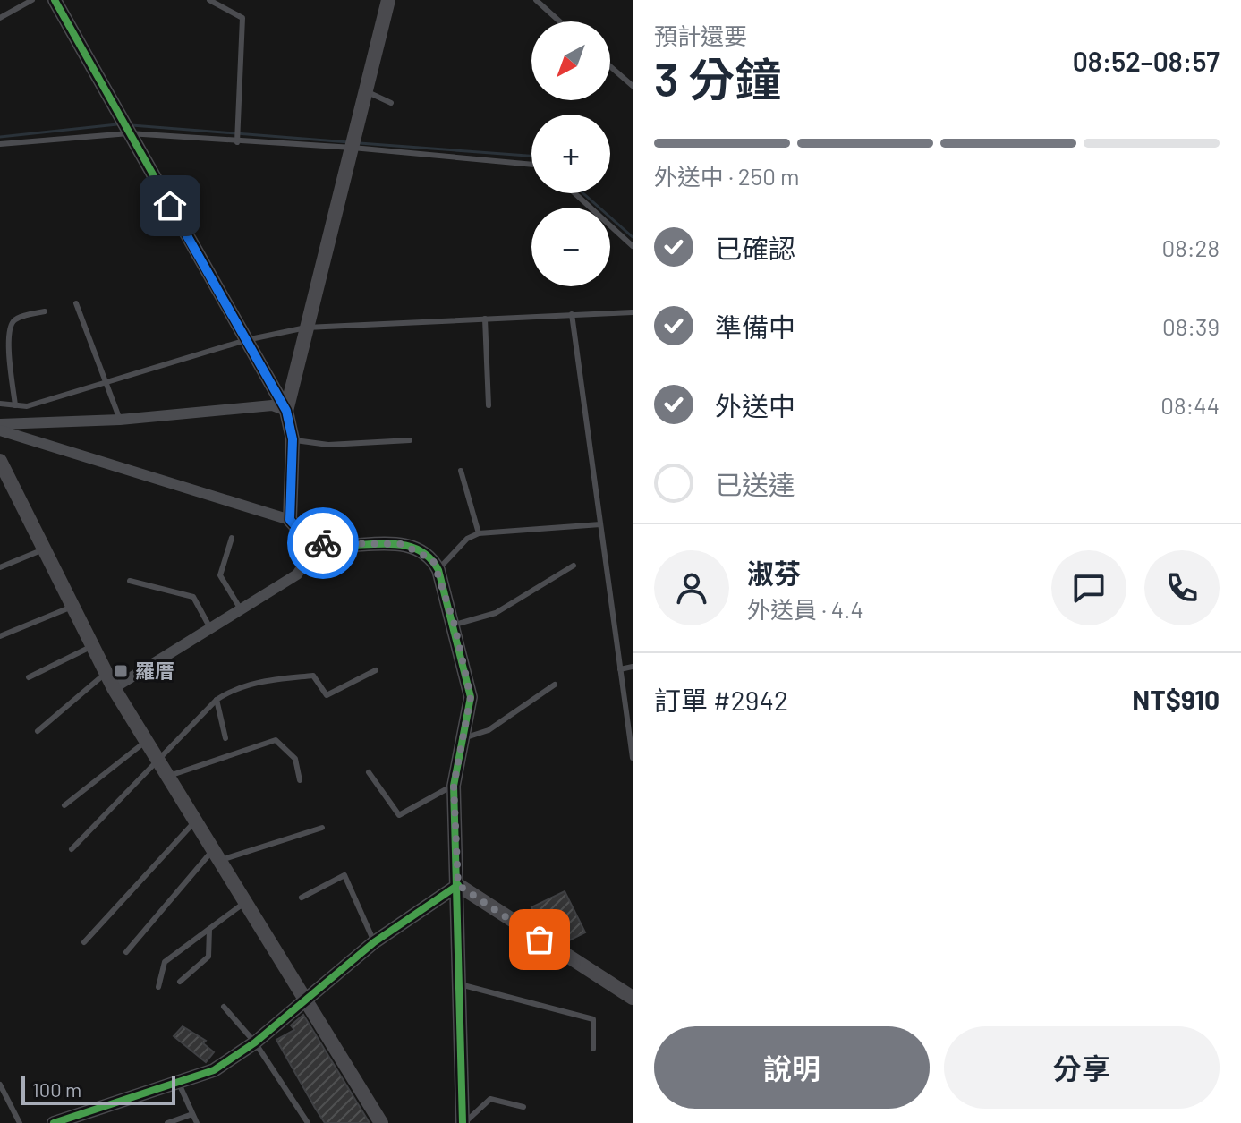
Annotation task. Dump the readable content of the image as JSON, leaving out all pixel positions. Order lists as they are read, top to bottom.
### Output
{
  "places": {
    "transit": ["羅厝"]
  },
  "scale_bar": "100 m",
  "north": "bottom left",
  "page": {
    "heading": ["3 分鐘", "預計還要", "08:52–08:57"],
    "panel": [
      "淑芬",
      "外送員 · 4.4",
      "訂單 #2942",
      "NT$910"
    ],
    "map_buttons": ["+", "−"],
    "bar": "外送中 · 250 m",
    "list": [
      ["已確認", "08:28"],
      ["準備中", "08:39"],
      ["外送中", "08:44"],
      "已送達"
    ],
    "buttons": ["說明", "分享"],
    "scale": "100 m"
  }
}
